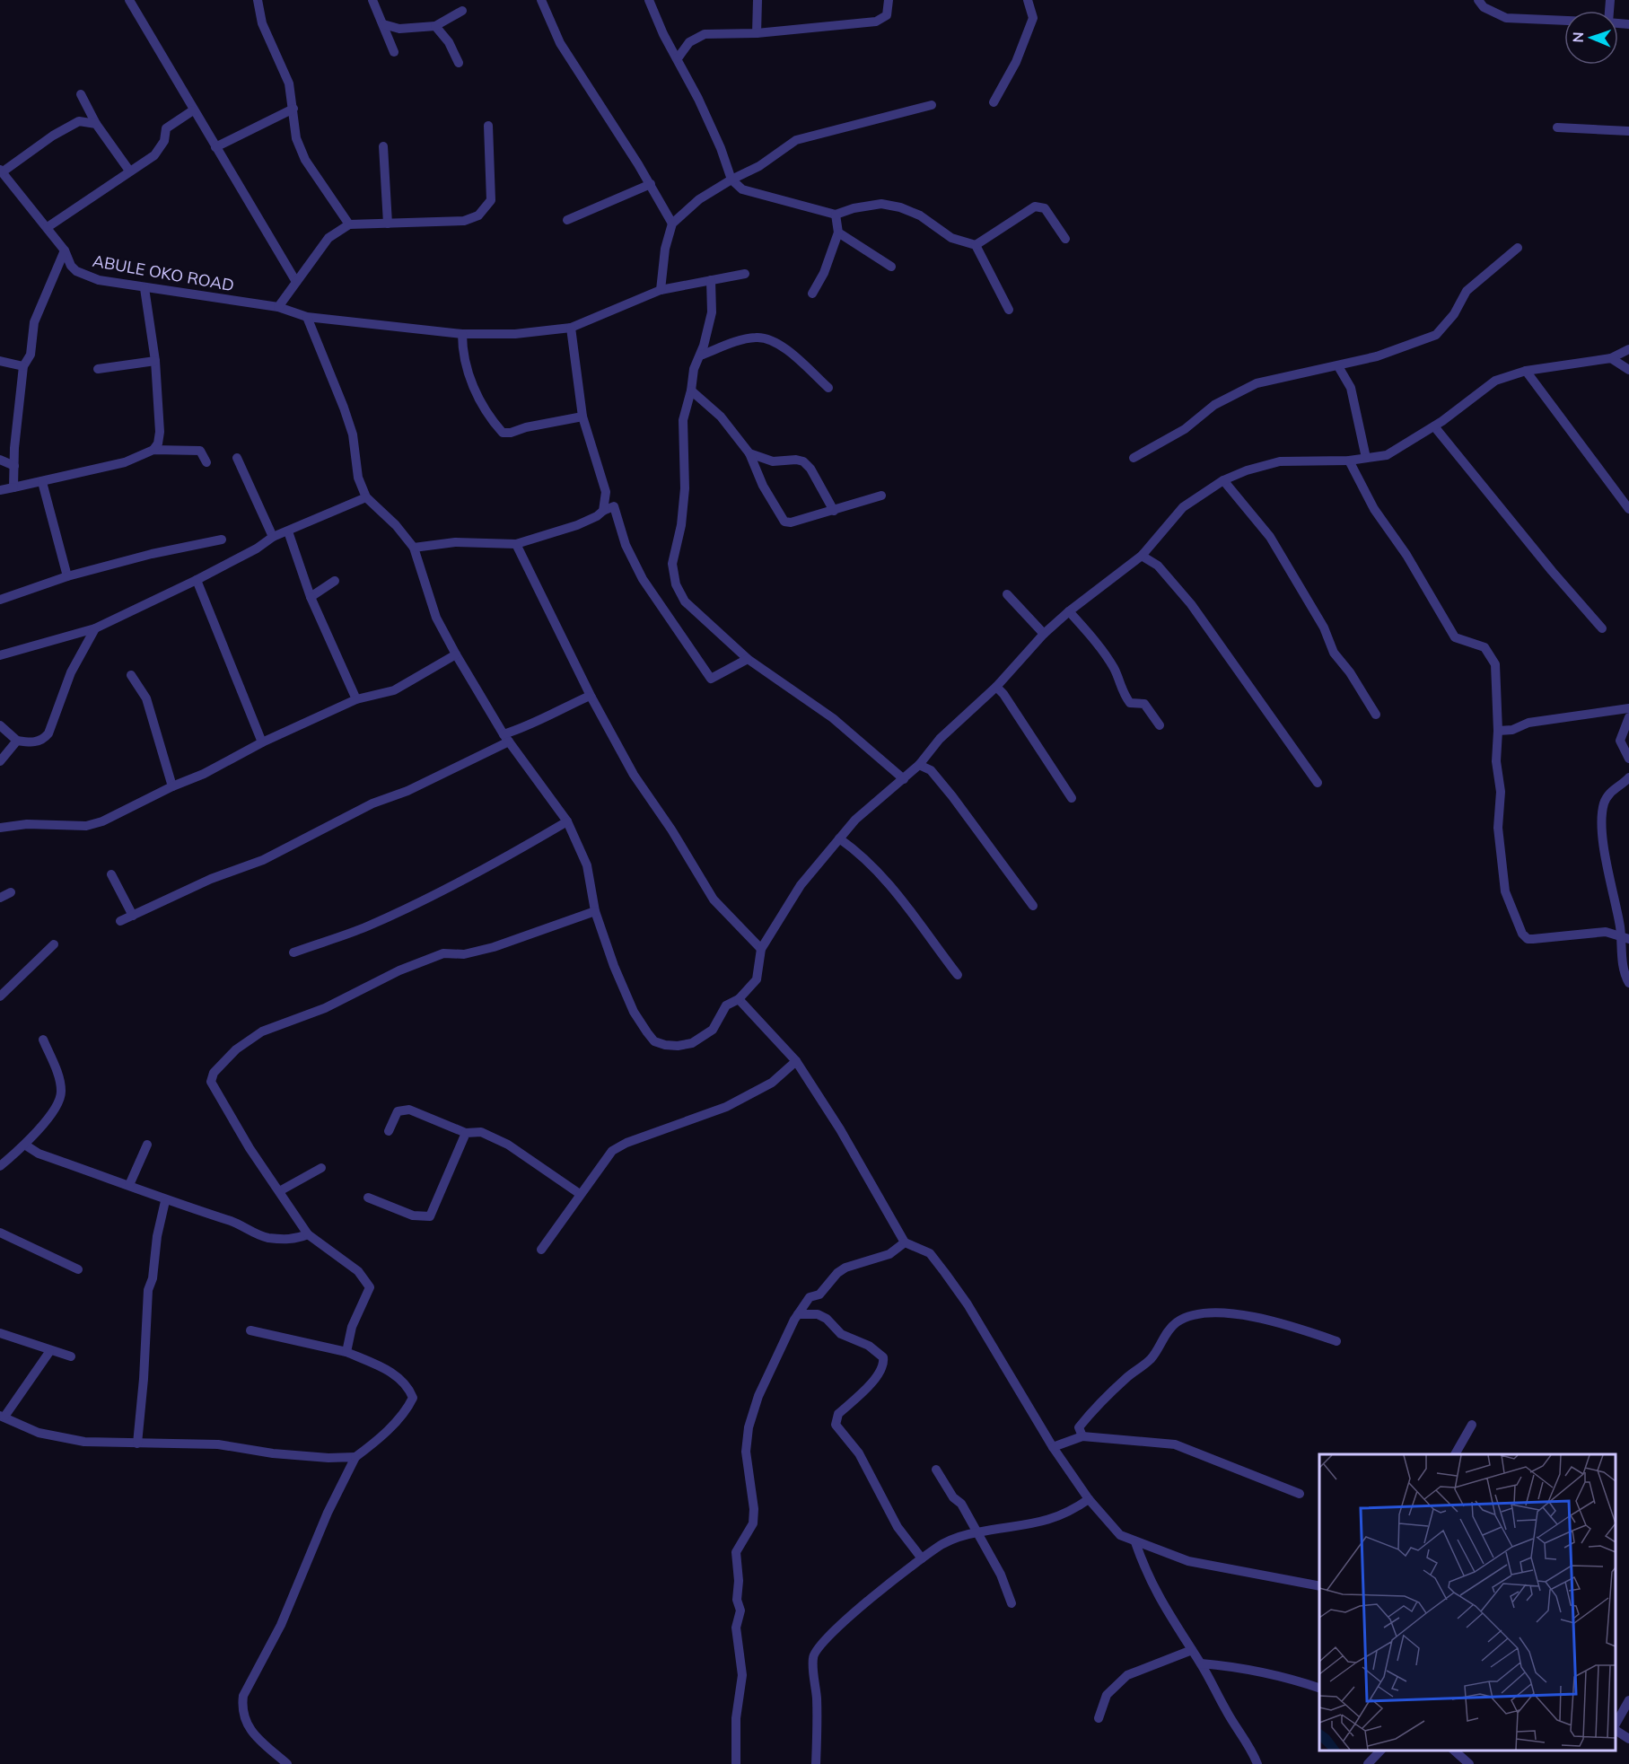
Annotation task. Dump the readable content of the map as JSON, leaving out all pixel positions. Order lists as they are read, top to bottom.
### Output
{
  "streets": {
    "street": ["ABULE OKO ROAD"]
  },
  "north": "left"
}
